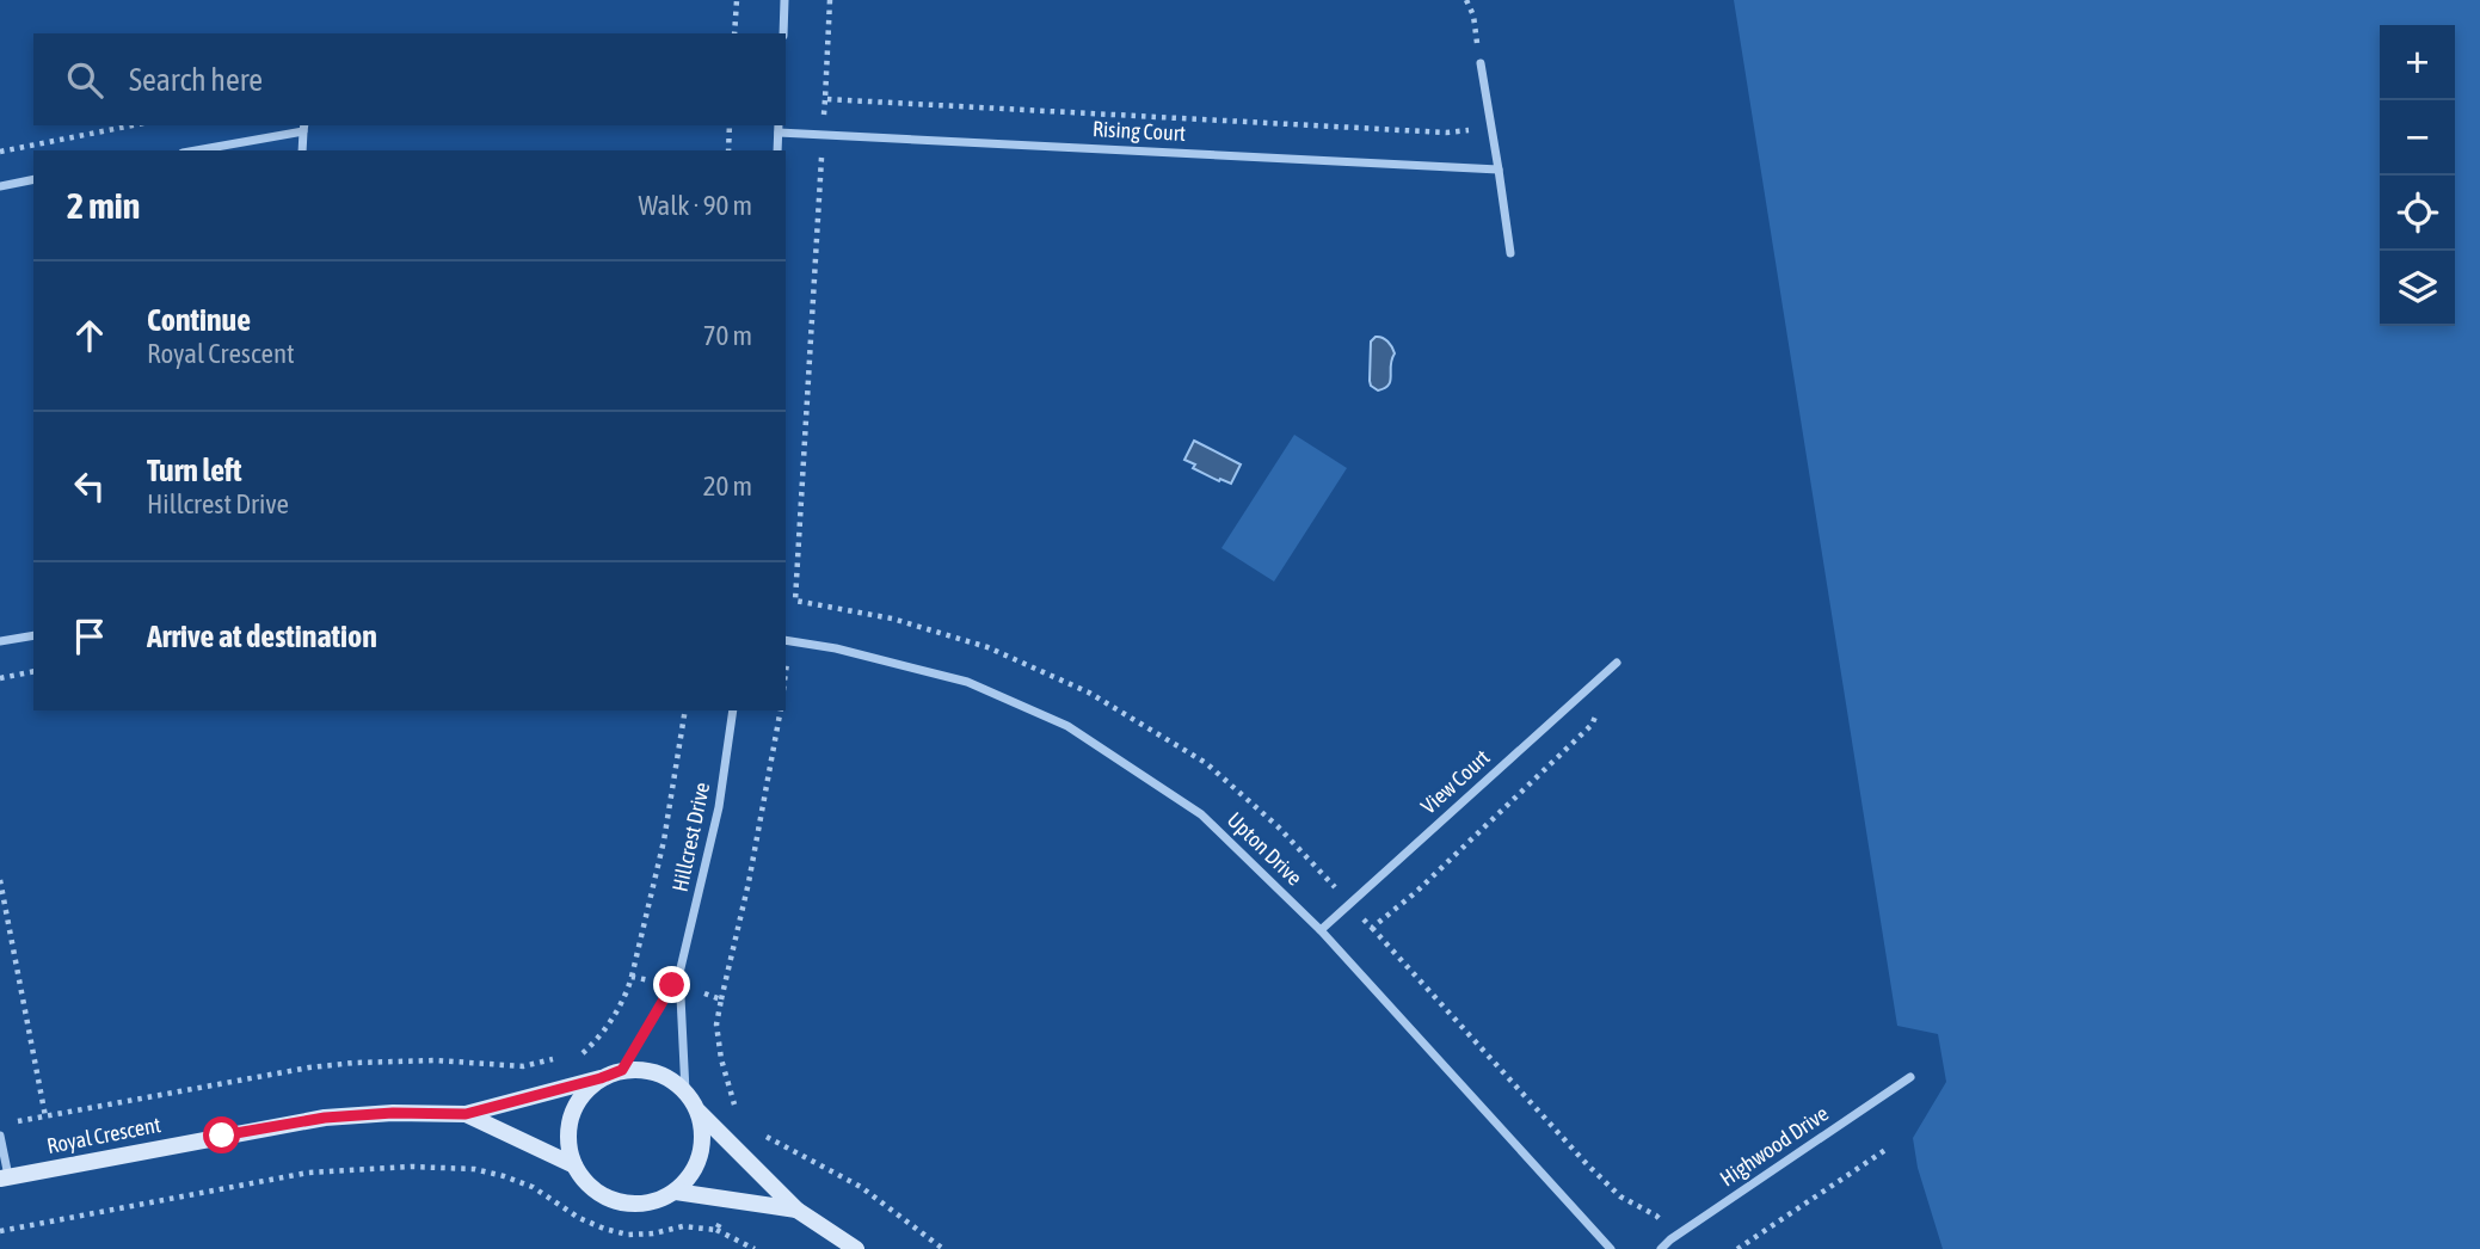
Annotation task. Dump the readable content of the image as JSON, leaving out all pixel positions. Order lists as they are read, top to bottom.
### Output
{
  "streets": {
    "street": [
      "Rising Court",
      "View Court",
      "Hillcrest Drive",
      "Upton Drive",
      "Royal Crescent",
      "Highwood Drive"
    ]
  },
  "crossings": [
    ["View Court", "Upton Drive"],
    ["Hillcrest Drive", "Royal Crescent"]
  ],
  "page": {
    "map_buttons": ["+", "−"],
    "search": "Search here",
    "heading": ["2 min", "Walk · 90 m"],
    "list": [
      ["Continue", "Royal Crescent", "70 m"],
      ["Turn left", "Hillcrest Drive", "20 m"],
      "Arrive at destination"
    ]
  }
}
